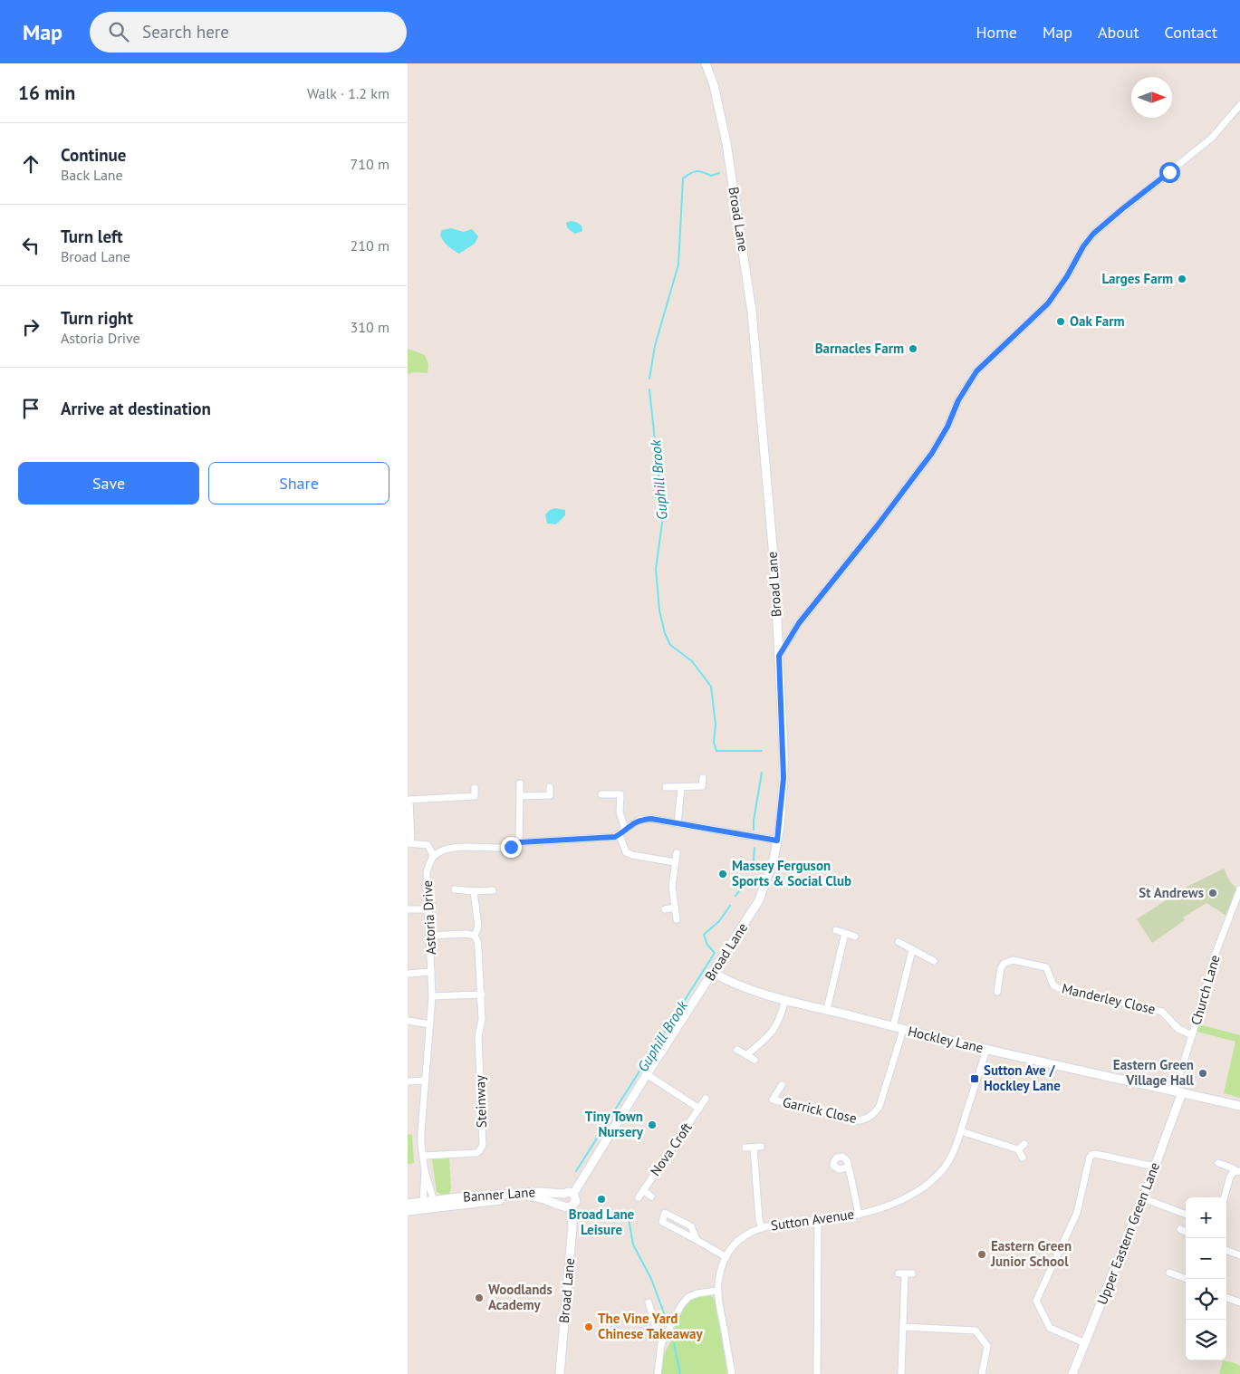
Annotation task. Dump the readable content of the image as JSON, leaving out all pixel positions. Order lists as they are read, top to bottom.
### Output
{
  "streets": {
    "street": [
      "Broad Lane",
      "Astoria Drive",
      "Church Lane",
      "Manderley Close",
      "Hockley Lane",
      "Steinway",
      "Garrick Close",
      "Nova Croft",
      "Banner Lane",
      "Sutton Avenue",
      "Upper Eastern Green Lane"
    ]
  },
  "crossings": [
    ["Broad Lane", "Hockley Lane"],
    ["Broad Lane", "Nova Croft"],
    ["Broad Lane", "Banner Lane"],
    ["Astoria Drive", "Steinway"],
    ["Astoria Drive", "Banner Lane"],
    ["Church Lane", "Manderley Close"],
    ["Church Lane", "Hockley Lane"],
    ["Church Lane", "Upper Eastern Green Lane"],
    ["Hockley Lane", "Garrick Close"],
    ["Hockley Lane", "Sutton Avenue"],
    ["Hockley Lane", "Upper Eastern Green Lane"]
  ],
  "water": ["Guphill Brook"],
  "places": {
    "other": [
      "Larges Farm",
      "Oak Farm",
      "Barnacles Farm",
      "Massey Ferguson Sports & Social Club",
      "St Andrews",
      "Eastern Green Village Hall",
      "Tiny Town Nursery",
      "Broad Lane Leisure",
      "Eastern Green Junior School",
      "Woodlands Academy",
      "The Vine Yard Chinese Takeaway"
    ],
    "transit": ["Sutton Ave / Hockley Lane"]
  },
  "north": "right",
  "page": {
    "header": "Map",
    "search": "Search here",
    "nav": [
      "Home",
      "Map",
      "About",
      "Contact"
    ],
    "heading": ["16 min", "Walk · 1.2 km"],
    "list": [
      ["Continue", "Back Lane", "710 m"],
      ["Turn left", "Broad Lane", "210 m"],
      ["Turn right", "Astoria Drive", "310 m"],
      "Arrive at destination"
    ],
    "buttons": ["Save", "Share"],
    "map_buttons": ["+", "−"]
  }
}
